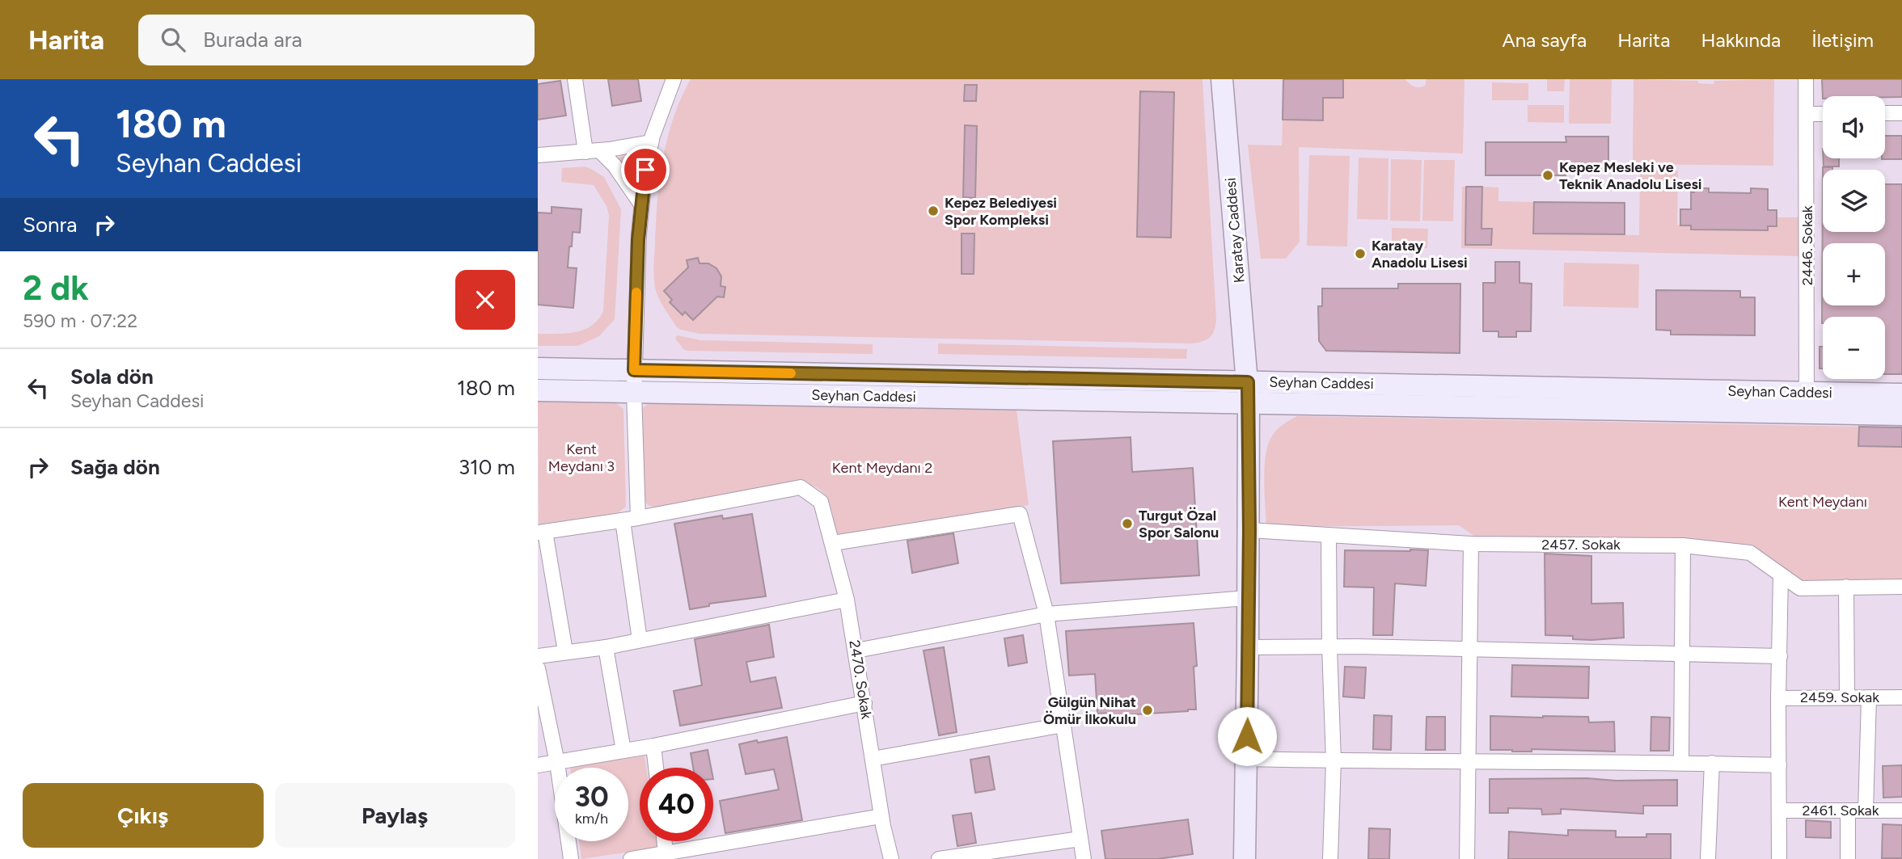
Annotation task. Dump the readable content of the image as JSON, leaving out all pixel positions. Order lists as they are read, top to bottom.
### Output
{
  "streets": {
    "street": [
      "Karatay Caddesi",
      "2446. Sokak",
      "Seyhan Caddesi",
      "2457. Sokak",
      "2470. Sokak",
      "2459. Sokak",
      "2461. Sokak"
    ]
  },
  "crossings": [
    ["Karatay Caddesi", "Seyhan Caddesi"],
    ["Karatay Caddesi", "2457. Sokak"],
    ["2446. Sokak", "Seyhan Caddesi"]
  ],
  "parks": ["Kent Meydanı 3", "Kent Meydanı 2", "Kent Meydanı"],
  "places": [
    "Kepez Mesleki ve Teknik Anadolu Lisesi",
    "Kepez Belediyesi Spor Kompleksi",
    "Karatay Anadolu Lisesi",
    "Turgut Özal Spor Salonu",
    "Gülgün Nihat Ömür İlkokulu"
  ],
  "page": {
    "header": "Harita",
    "search": "Burada ara",
    "nav": [
      "Ana sayfa",
      "Harita",
      "Hakkında",
      "İletişim"
    ],
    "turn": ["180 m", "Seyhan Caddesi"],
    "map_buttons": ["+", "−"],
    "then": "Sonra",
    "heading": ["2 dk", "590 m · 07:22"],
    "list": [
      {
        "name": "Sola dön",
        "note": "Seyhan Caddesi",
        "value": "180 m"
      },
      {
        "name": "Sağa dön",
        "value": "310 m"
      }
    ],
    "speed": "30 km/h",
    "limit": "40",
    "buttons": ["Çıkış", "Paylaş"]
  }
}
